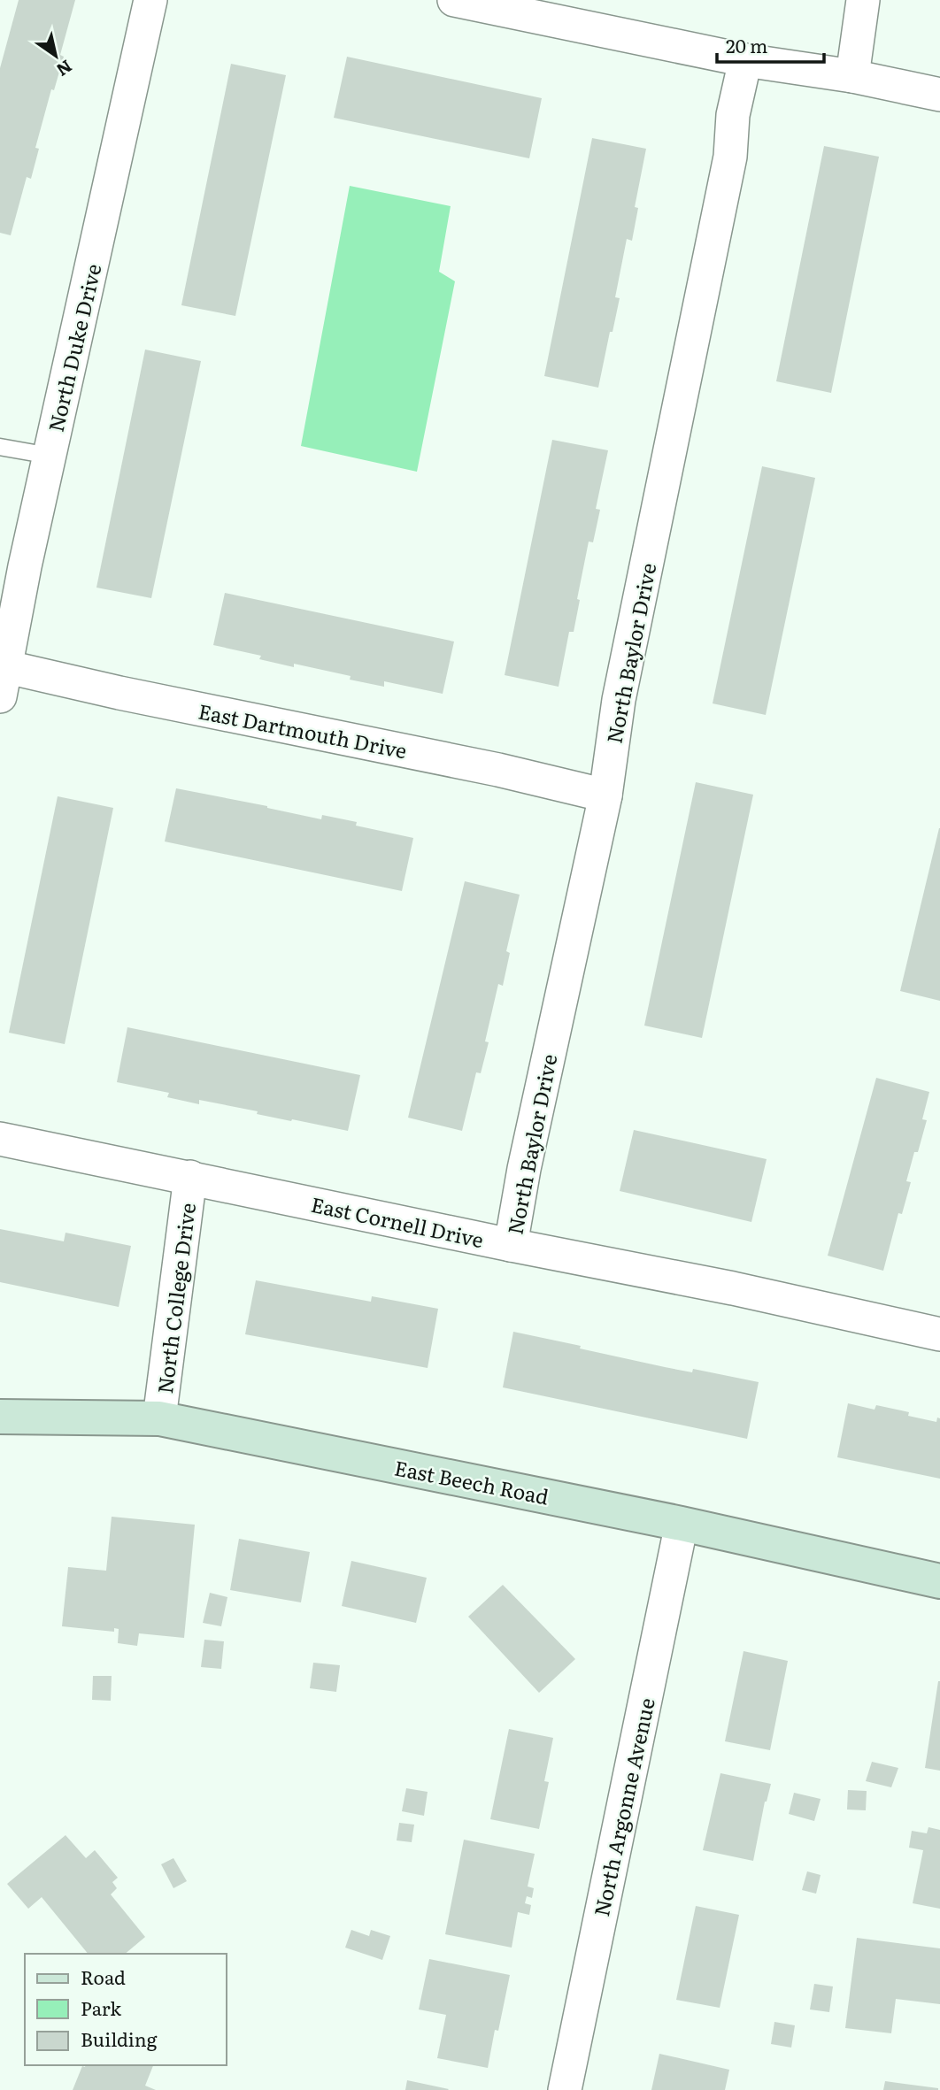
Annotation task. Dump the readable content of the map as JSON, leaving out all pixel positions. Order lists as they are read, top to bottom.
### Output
{
  "streets": {
    "street": [
      "North Duke Drive",
      "North Baylor Drive",
      "East Dartmouth Drive",
      "East Cornell Drive",
      "North College Drive",
      "East Beech Road",
      "North Argonne Avenue"
    ]
  },
  "crossings": [
    ["North Duke Drive", "East Dartmouth Drive"],
    ["North Baylor Drive", "East Dartmouth Drive"],
    ["North Baylor Drive", "East Cornell Drive"],
    ["East Cornell Drive", "North College Drive"],
    ["North College Drive", "East Beech Road"],
    ["East Beech Road", "North Argonne Avenue"]
  ],
  "legend": ["Road", "Park", "Building"],
  "scale_bar": "20 m",
  "north": "bottom right"
}
